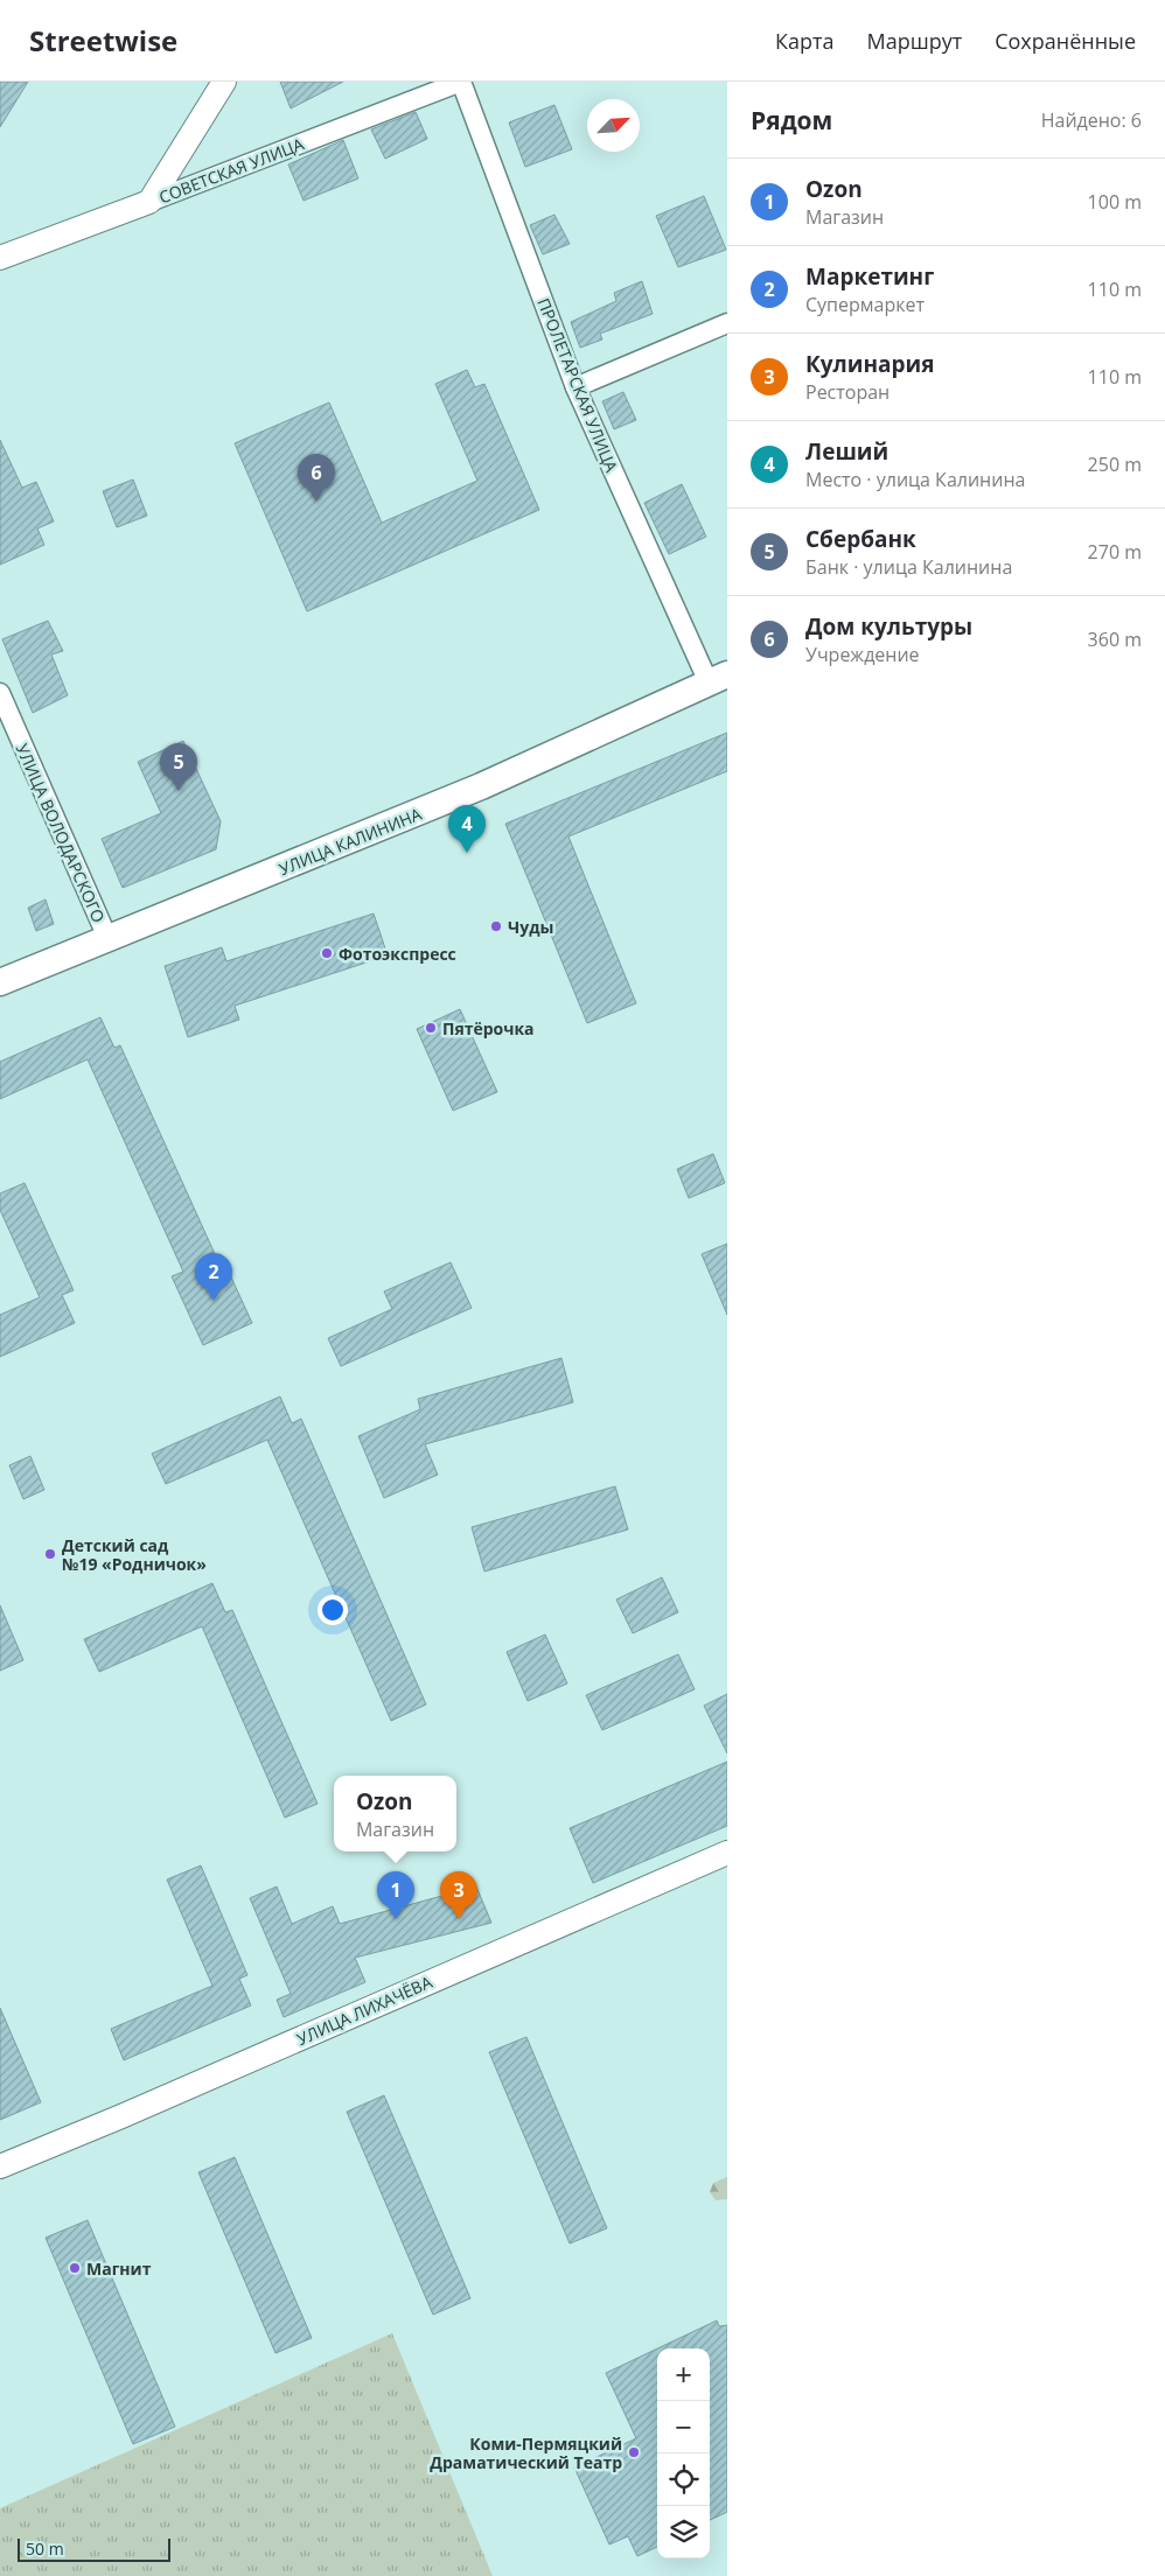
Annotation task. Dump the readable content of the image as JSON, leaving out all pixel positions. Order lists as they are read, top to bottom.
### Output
{
  "streets": {
    "main road": ["УЛИЦА КАЛИНИНА"],
    "street": [
      "СОВЕТСКАЯ УЛИЦА",
      "ПРОЛЕТАРСКАЯ УЛИЦА",
      "УЛИЦА ВОЛОДАРСКОГО",
      "УЛИЦА ЛИХАЧЁВА"
    ]
  },
  "crossings": [
    ["СОВЕТСКАЯ УЛИЦА", "ПРОЛЕТАРСКАЯ УЛИЦА"],
    ["ПРОЛЕТАРСКАЯ УЛИЦА", "УЛИЦА КАЛИНИНА"],
    ["УЛИЦА ВОЛОДАРСКОГО", "УЛИЦА КАЛИНИНА"]
  ],
  "places": [
    "Чуды",
    "Фотоэкспресс",
    "Пятёрочка",
    "Детский сад №19 «Родничок»",
    "Магнит",
    "Коми-Пермяцкий Драматический Театр"
  ],
  "scale_bar": "50 m",
  "north": "top right",
  "page": {
    "header": "Streetwise",
    "nav": ["Карта", "Маршрут", "Сохранённые"],
    "heading": ["Рядом", "Найдено: 6"],
    "list": [
      {
        "mark": "1",
        "name": "Ozon",
        "note": "Магазин",
        "value": "100 m"
      },
      {
        "mark": "2",
        "name": "Маркетинг",
        "note": "Супермаркет",
        "value": "110 m"
      },
      {
        "mark": "3",
        "name": "Кулинария",
        "note": "Ресторан",
        "value": "110 m"
      },
      {
        "mark": "4",
        "name": "Леший",
        "note": "Место · улица Калинина",
        "value": "250 m"
      },
      {
        "mark": "5",
        "name": "Сбербанк",
        "note": "Банк · улица Калинина",
        "value": "270 m"
      },
      {
        "mark": "6",
        "name": "Дом культуры",
        "note": "Учреждение",
        "value": "360 m"
      }
    ],
    "pins": [
      "6",
      "5",
      "4",
      "2",
      "1",
      "3"
    ],
    "popup": ["Ozon", "Магазин"],
    "map_buttons": ["+", "−"],
    "scale": "50 m"
  }
}
